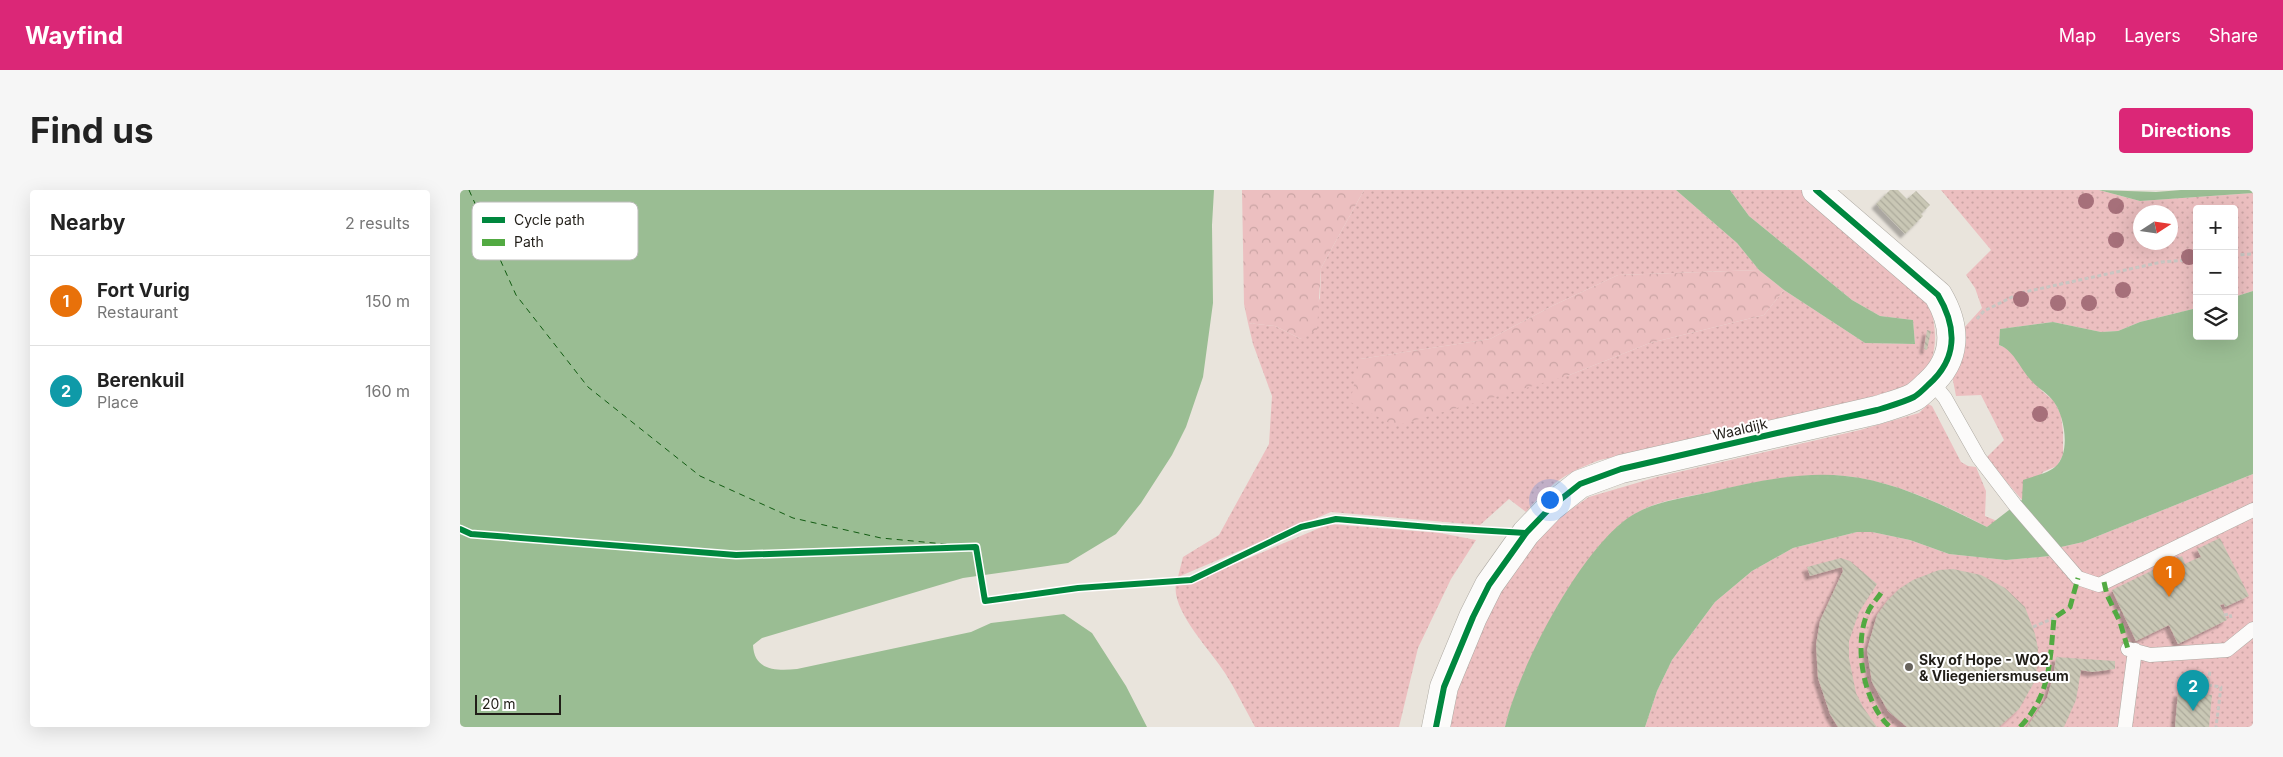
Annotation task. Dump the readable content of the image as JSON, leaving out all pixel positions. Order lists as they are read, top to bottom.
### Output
{
  "streets": {
    "street": ["Waaldijk"]
  },
  "places": ["Sky of Hope - WO2 & Vliegeniersmuseum"],
  "legend": ["Cycle path", "Path"],
  "scale_bar": "20 m",
  "north": "right",
  "page": {
    "header": "Wayfind",
    "nav": ["Map", "Layers", "Share"],
    "buttons": "Directions",
    "title": "Find us",
    "heading": ["Nearby", "2 results"],
    "map_buttons": ["+", "−"],
    "list": [
      {
        "mark": "1",
        "name": "Fort Vurig",
        "note": "Restaurant",
        "value": "150 m"
      },
      {
        "mark": "2",
        "name": "Berenkuil",
        "note": "Place",
        "value": "160 m"
      }
    ],
    "pins": ["1", "2"],
    "scale": "20 m"
  }
}
